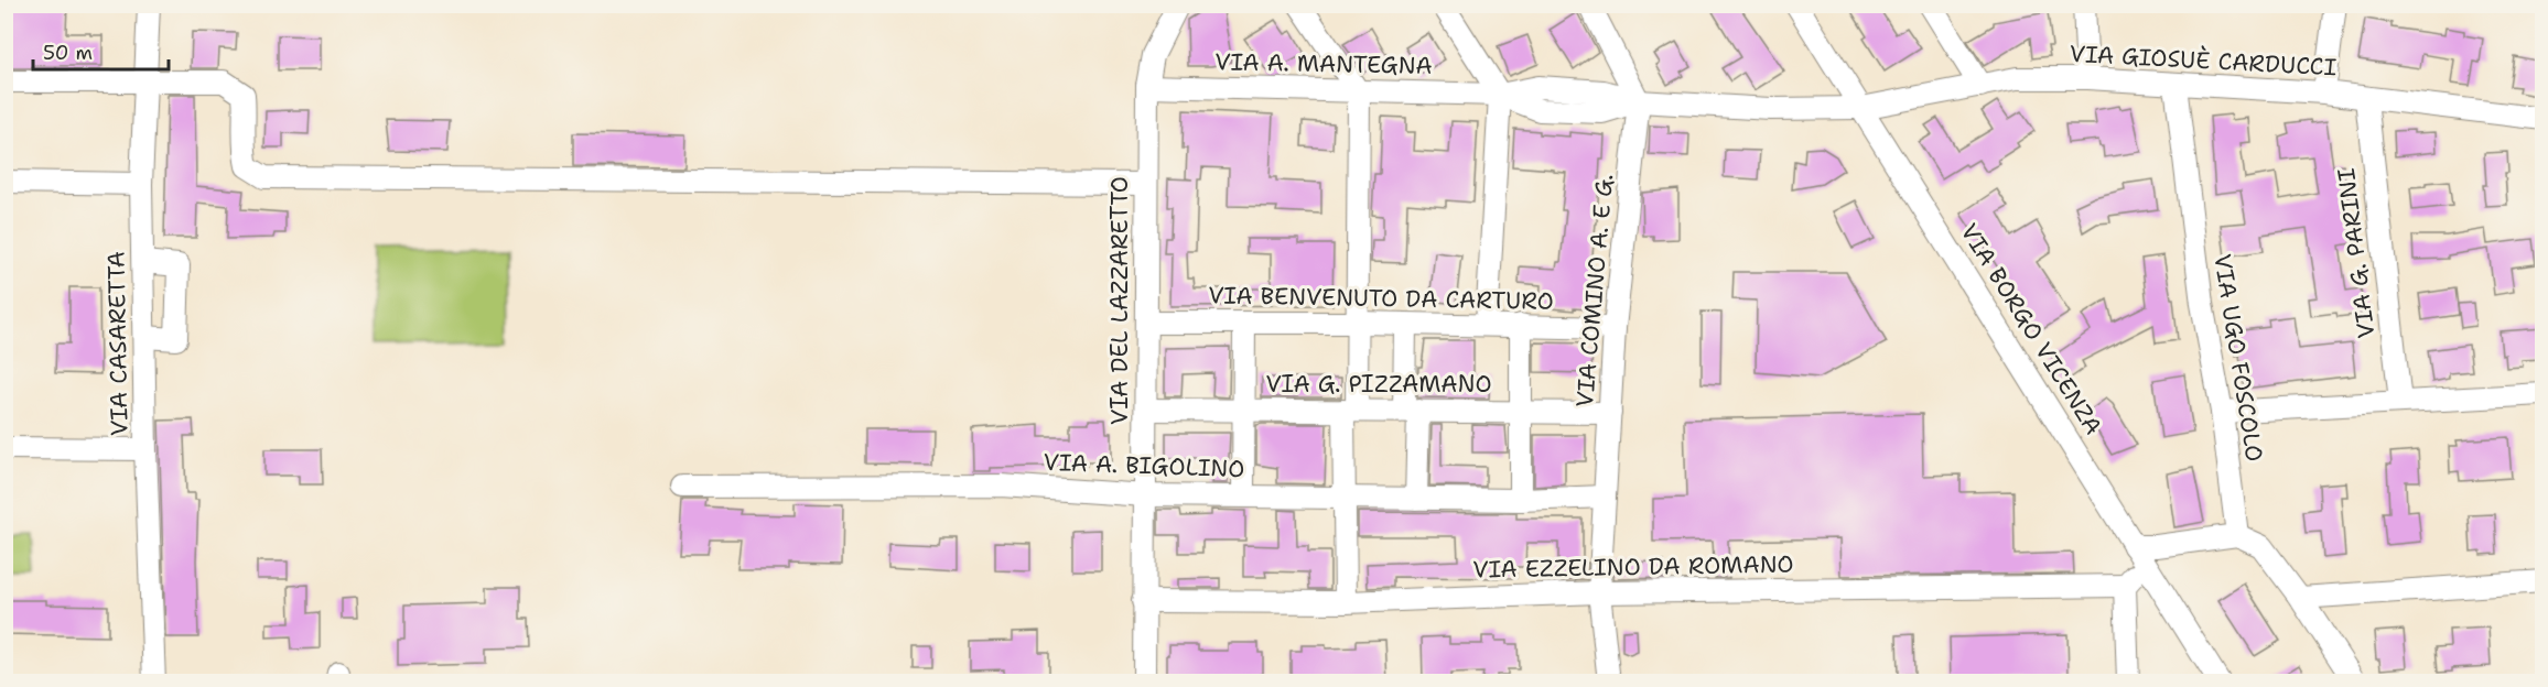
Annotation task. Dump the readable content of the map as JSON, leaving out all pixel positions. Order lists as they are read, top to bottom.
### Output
{
  "streets": {
    "street": [
      "VIA GIOSUÈ CARDUCCI",
      "VIA A. MANTEGNA",
      "VIA G. PARINI",
      "VIA COMINO A. E G.",
      "VIA BENVENUTO DA CARTURO",
      "VIA DEL LAZZARETTO",
      "VIA BORGO VICENZA",
      "VIA CASARETTA",
      "VIA UGO FOSCOLO",
      "VIA G. PIZZAMANO",
      "VIA A. BIGOLINO",
      "VIA EZZELINO DA ROMANO"
    ]
  },
  "crossings": [
    ["VIA GIOSUÈ CARDUCCI", "VIA A. MANTEGNA"],
    ["VIA GIOSUÈ CARDUCCI", "VIA G. PARINI"],
    ["VIA GIOSUÈ CARDUCCI", "VIA BORGO VICENZA"],
    ["VIA GIOSUÈ CARDUCCI", "VIA UGO FOSCOLO"],
    ["VIA A. MANTEGNA", "VIA COMINO A. E G."],
    ["VIA A. MANTEGNA", "VIA DEL LAZZARETTO"],
    ["VIA A. MANTEGNA", "VIA BORGO VICENZA"],
    ["VIA COMINO A. E G.", "VIA BENVENUTO DA CARTURO"],
    ["VIA COMINO A. E G.", "VIA G. PIZZAMANO"],
    ["VIA COMINO A. E G.", "VIA A. BIGOLINO"],
    ["VIA COMINO A. E G.", "VIA EZZELINO DA ROMANO"],
    ["VIA BENVENUTO DA CARTURO", "VIA DEL LAZZARETTO"],
    ["VIA DEL LAZZARETTO", "VIA G. PIZZAMANO"],
    ["VIA DEL LAZZARETTO", "VIA A. BIGOLINO"],
    ["VIA DEL LAZZARETTO", "VIA EZZELINO DA ROMANO"]
  ],
  "scale_bar": "50 m"
}
